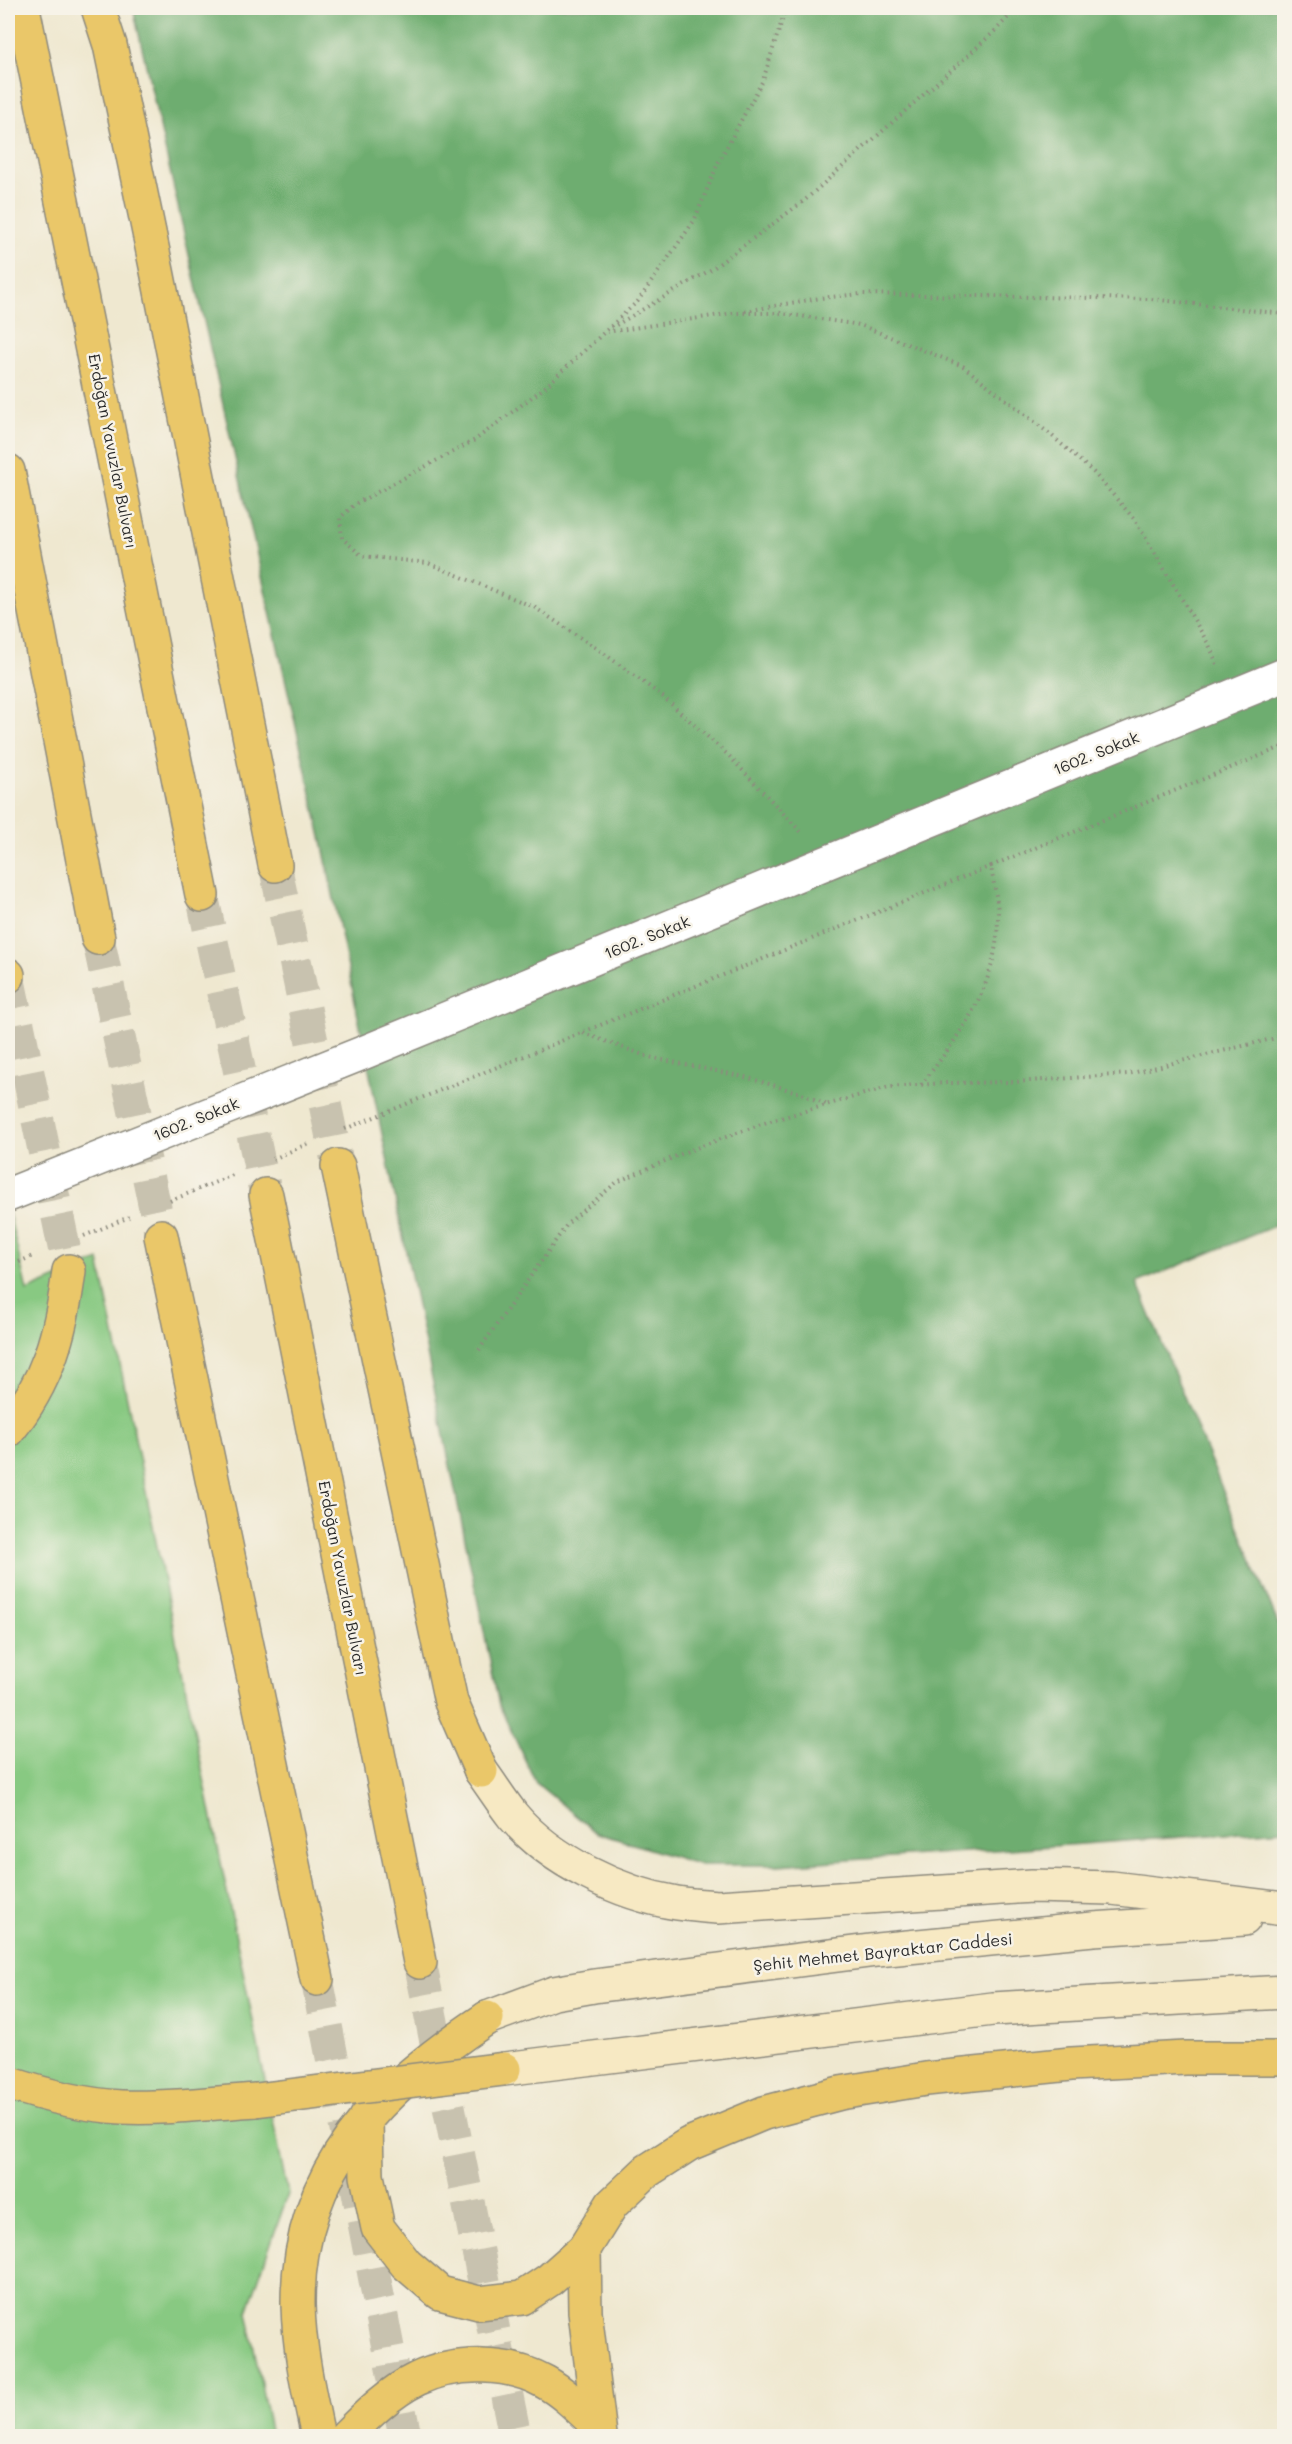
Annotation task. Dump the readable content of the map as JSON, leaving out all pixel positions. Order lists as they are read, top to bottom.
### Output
{
  "streets": {
    "main road": ["Erdoğan Yavuzlar Bulvarı", "Şehit Mehmet Bayraktar Caddesi"],
    "street": ["1602. Sokak"]
  }
}
